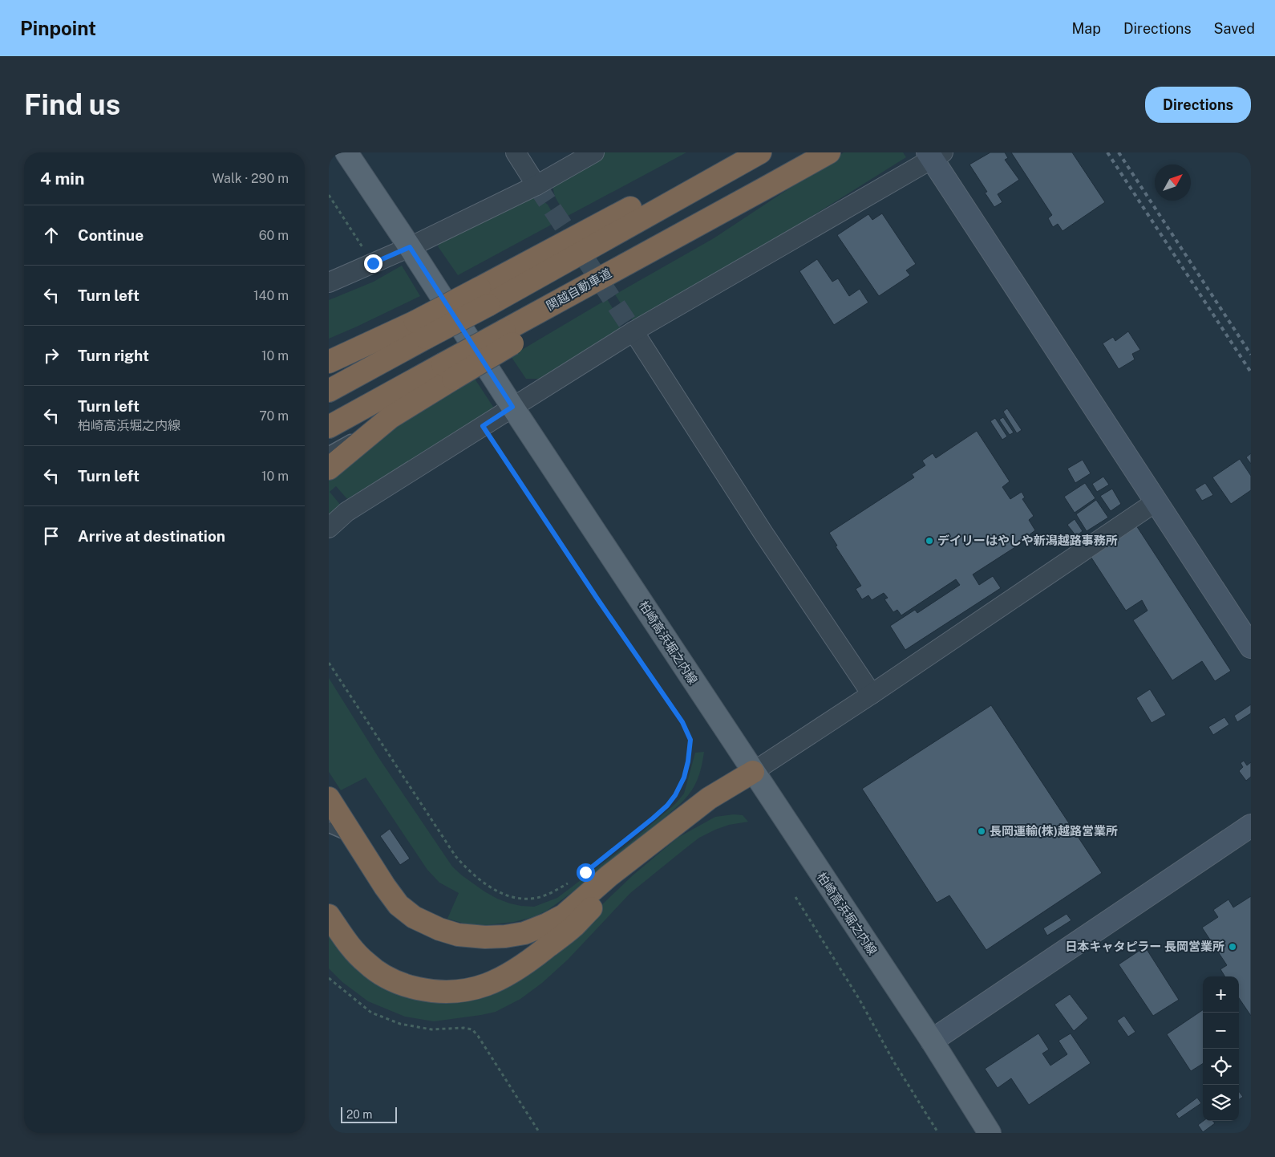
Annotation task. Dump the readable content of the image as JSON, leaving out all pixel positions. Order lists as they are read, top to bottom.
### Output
{
  "streets": {
    "main road": ["柏崎高浜堀之内線"]
  },
  "places": ["デイリーはやしや新潟越路事務所", "長岡運輸(株)越路営業所", "日本キャタピラー 長岡営業所"],
  "scale_bar": "20 m",
  "north": "top right",
  "page": {
    "header": "Pinpoint",
    "nav": ["Map", "Directions", "Saved"],
    "buttons": "Directions",
    "title": "Find us",
    "heading": ["4 min", "Walk · 290 m"],
    "list": [
      ["Continue", "60 m"],
      ["Turn left", "140 m"],
      ["Turn right", "10 m"],
      ["Turn left", "柏崎高浜堀之内線", "70 m"],
      ["Turn left", "10 m"],
      "Arrive at destination"
    ],
    "map_buttons": ["+", "−"],
    "scale": "20 m"
  }
}
